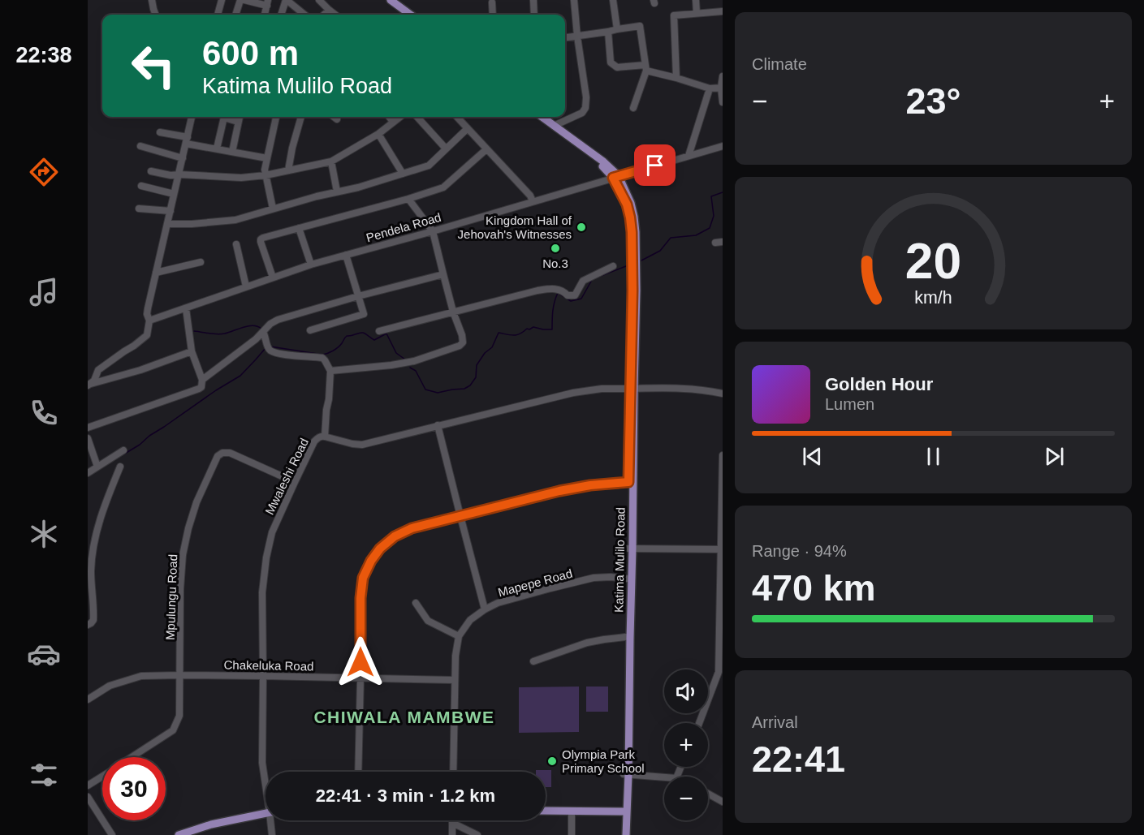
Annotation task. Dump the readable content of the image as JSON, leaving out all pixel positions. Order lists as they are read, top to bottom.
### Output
{
  "streets": {
    "main road": ["Katima Mulilo Road"],
    "street": [
      "Pendela Road",
      "Mwaleshi Road",
      "Mapepe Road",
      "Mpulungu Road",
      "Chakeluka Road"
    ]
  },
  "crossings": [
    ["Pendela Road", "Katima Mulilo Road"],
    ["Mwaleshi Road", "Katima Mulilo Road"],
    ["Mwaleshi Road", "Mpulungu Road"],
    ["Mwaleshi Road", "Chakeluka Road"],
    ["Katima Mulilo Road", "Mapepe Road"],
    ["Mapepe Road", "Chakeluka Road"],
    ["Mpulungu Road", "Chakeluka Road"]
  ],
  "districts": ["CHIWALA MAMBWE"],
  "places": ["Kingdom Hall of Jehovah's Witnesses", "No.3", "Olympia Park Primary School"],
  "page": {
    "tabs": "22:38",
    "tile": [
      "Climate",
      ["Range · 94%", "470 km"],
      ["Arrival", "22:41"]
    ],
    "turn": ["600 m", "Katima Mulilo Road"],
    "heat": ["−", "23°", "+"],
    "song": ["Golden Hour", "Lumen"],
    "map_buttons": ["+", "−"],
    "limit": "30",
    "trip": "22:41 · 3 min · 1.2 km",
    "gauge": ["20", "km/h"]
  }
}
